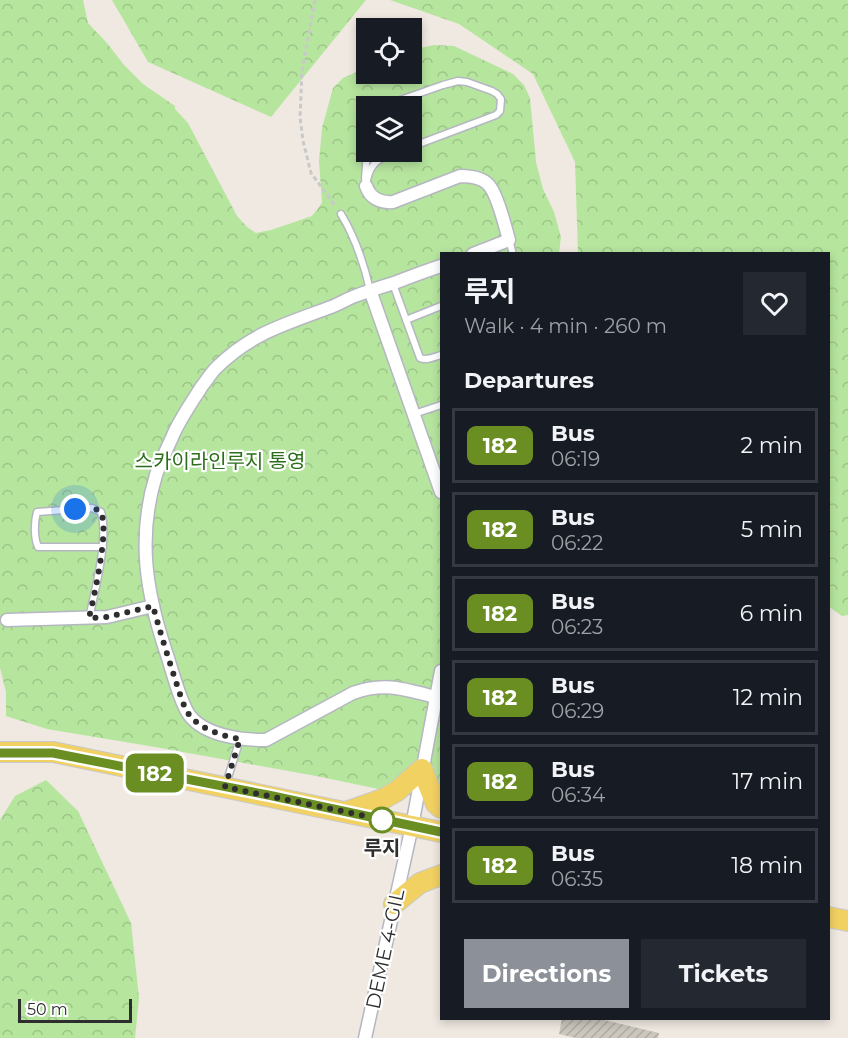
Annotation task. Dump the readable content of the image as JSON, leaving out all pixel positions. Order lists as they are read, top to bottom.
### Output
{
  "streets": {
    "street": ["DEME 4-GIL"]
  },
  "parks": ["스카이라인루지 통영"],
  "places": ["루지"],
  "lines": ["bus line 182"],
  "scale_bar": "50 m",
  "page": {
    "on_map": "182",
    "heading": [
      ["루지", "Walk · 4 min · 260 m"],
      "Departures"
    ],
    "list": [
      {
        "mark": "182",
        "name": "Bus",
        "note": "06:19",
        "value": "2 min"
      },
      {
        "mark": "182",
        "name": "Bus",
        "note": "06:22",
        "value": "5 min"
      },
      {
        "mark": "182",
        "name": "Bus",
        "note": "06:23",
        "value": "6 min"
      },
      {
        "mark": "182",
        "name": "Bus",
        "note": "06:29",
        "value": "12 min"
      },
      {
        "mark": "182",
        "name": "Bus",
        "note": "06:34",
        "value": "17 min"
      },
      {
        "mark": "182",
        "name": "Bus",
        "note": "06:35",
        "value": "18 min"
      }
    ],
    "buttons": ["Directions", "Tickets"],
    "scale": "50 m"
  }
}
